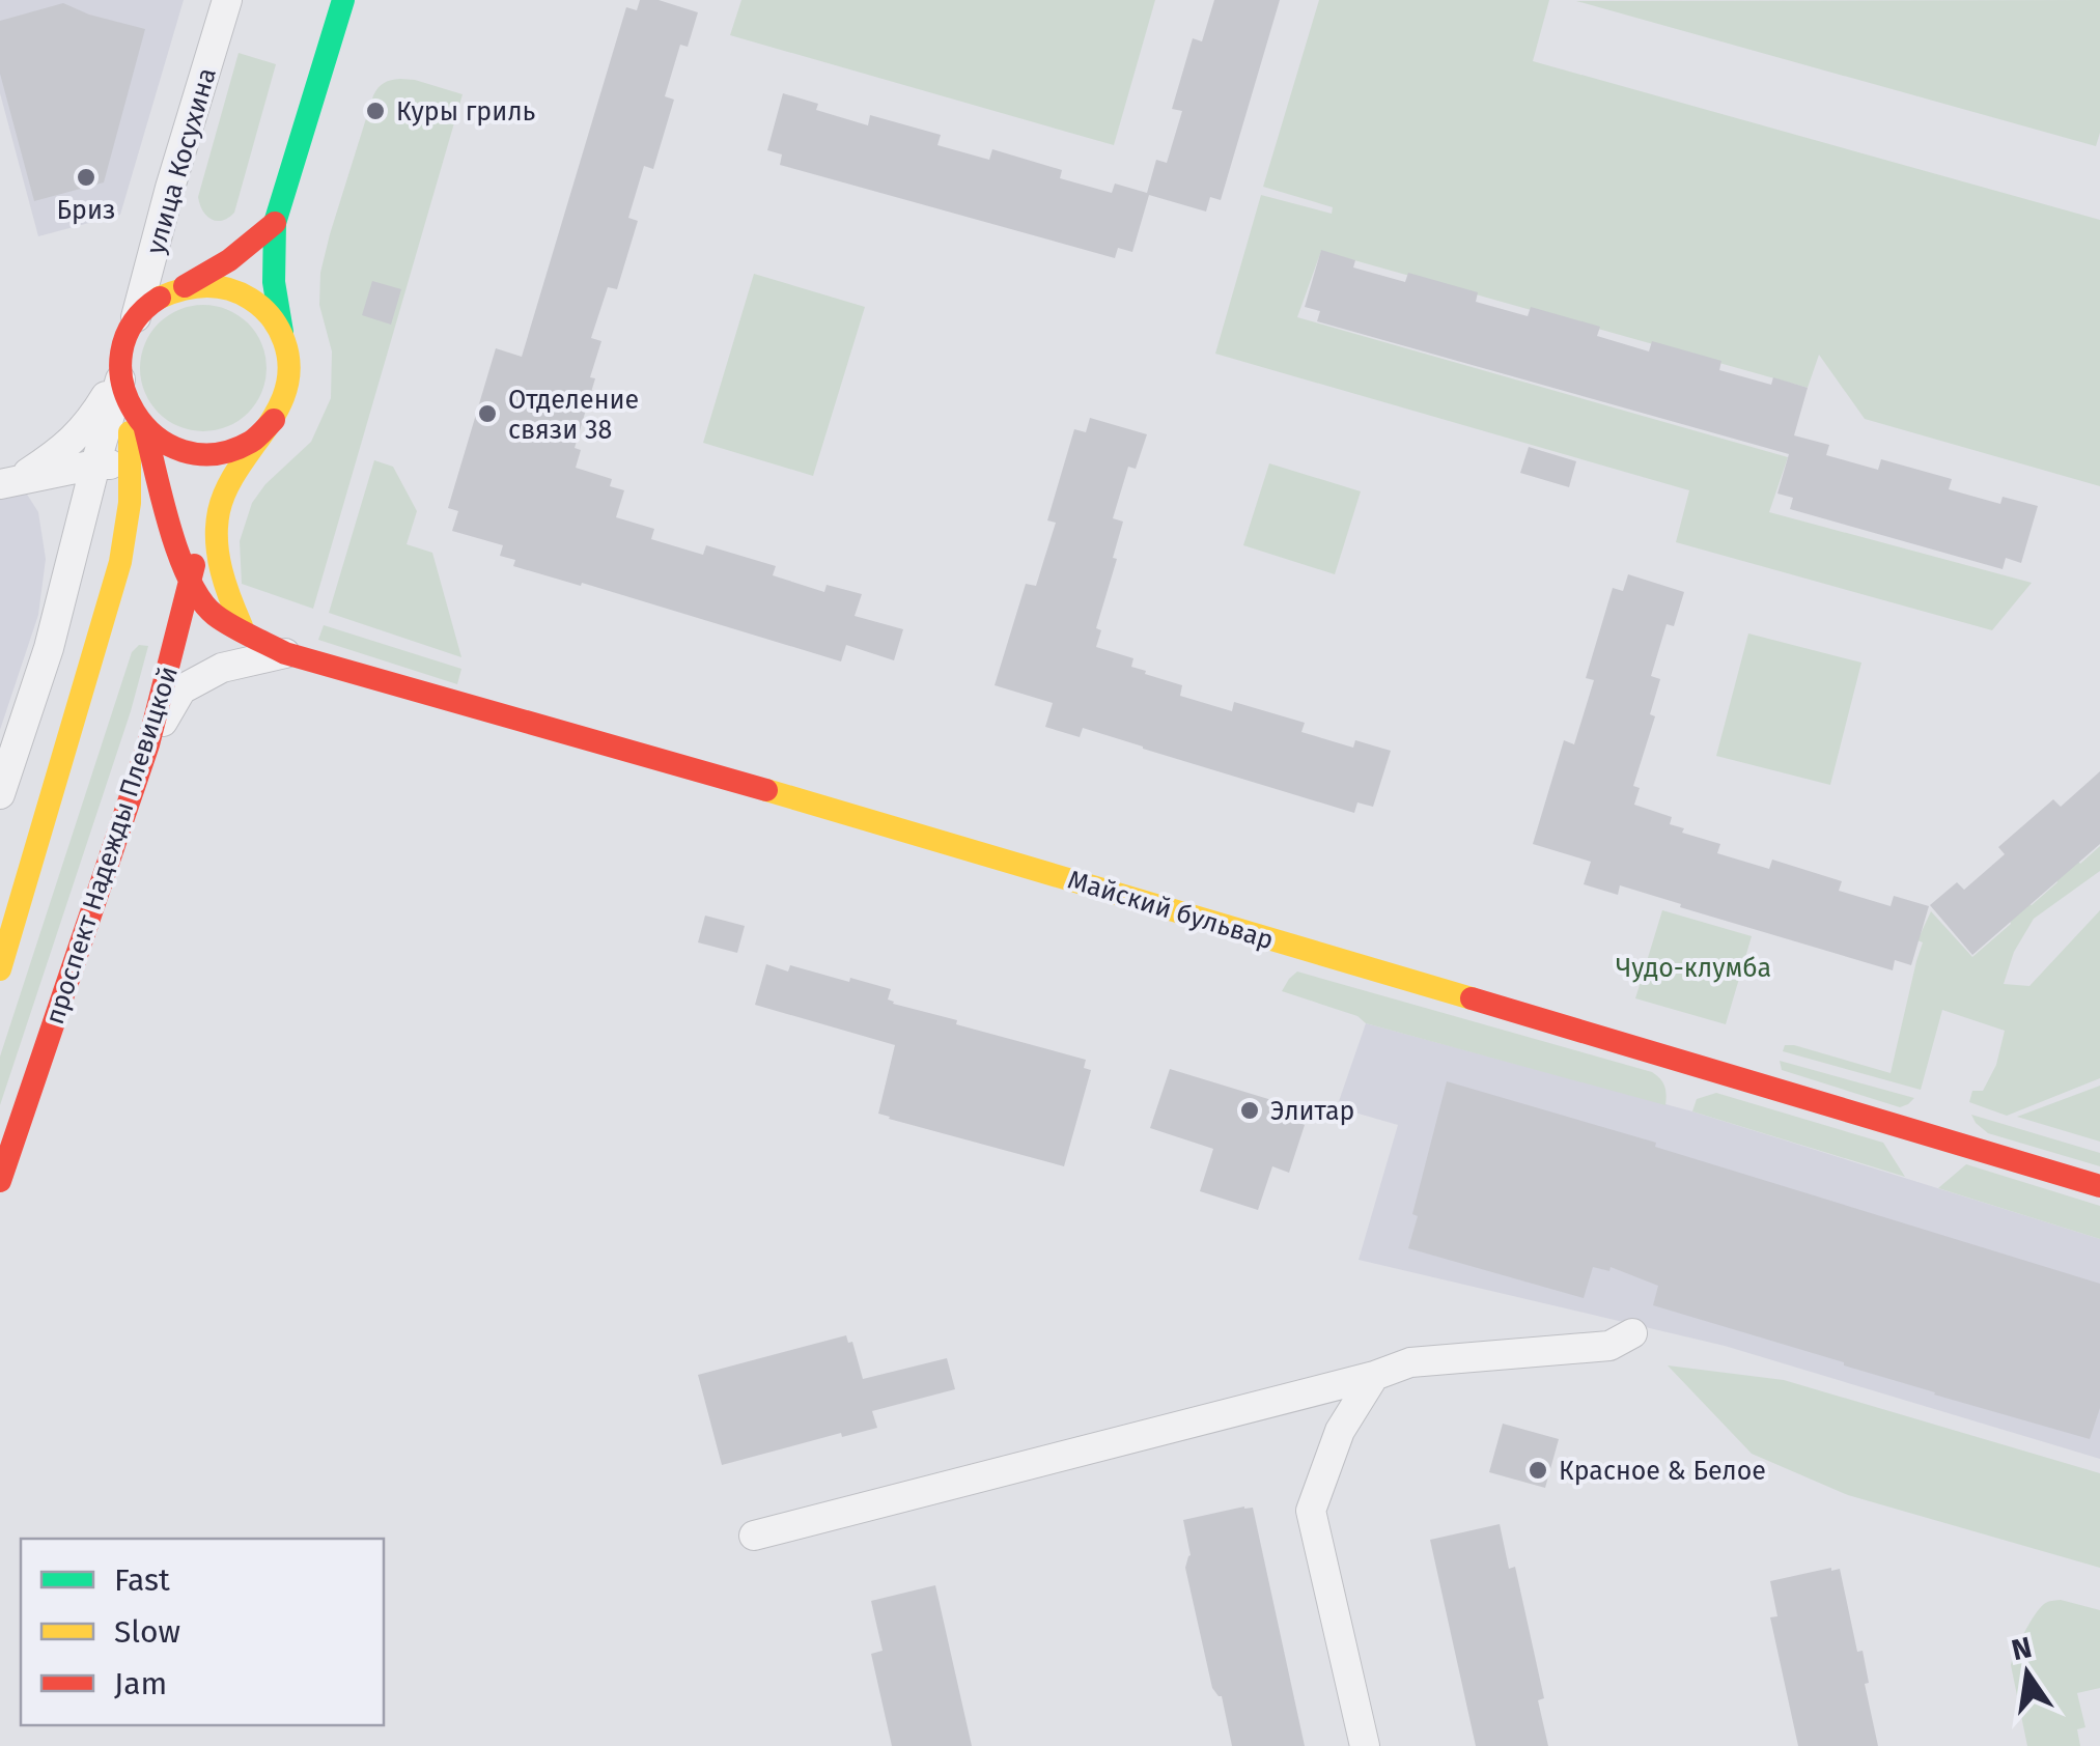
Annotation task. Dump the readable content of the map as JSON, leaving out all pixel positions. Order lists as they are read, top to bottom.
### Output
{
  "streets": {
    "main road": ["улица Косухина", "проспект Надежды Плевицкой", "Майский бульвар"]
  },
  "crossings": [
    ["улица Косухина", "проспект Надежды Плевицкой"],
    ["проспект Надежды Плевицкой", "Майский бульвар"]
  ],
  "parks": ["Чудо-клумба"],
  "places": [
    "Куры гриль",
    "Бриз",
    "Отделение связи 38",
    "Элитар",
    "Красное & Белое"
  ],
  "legend": ["Fast", "Slow", "Jam"],
  "north": "top"
}
